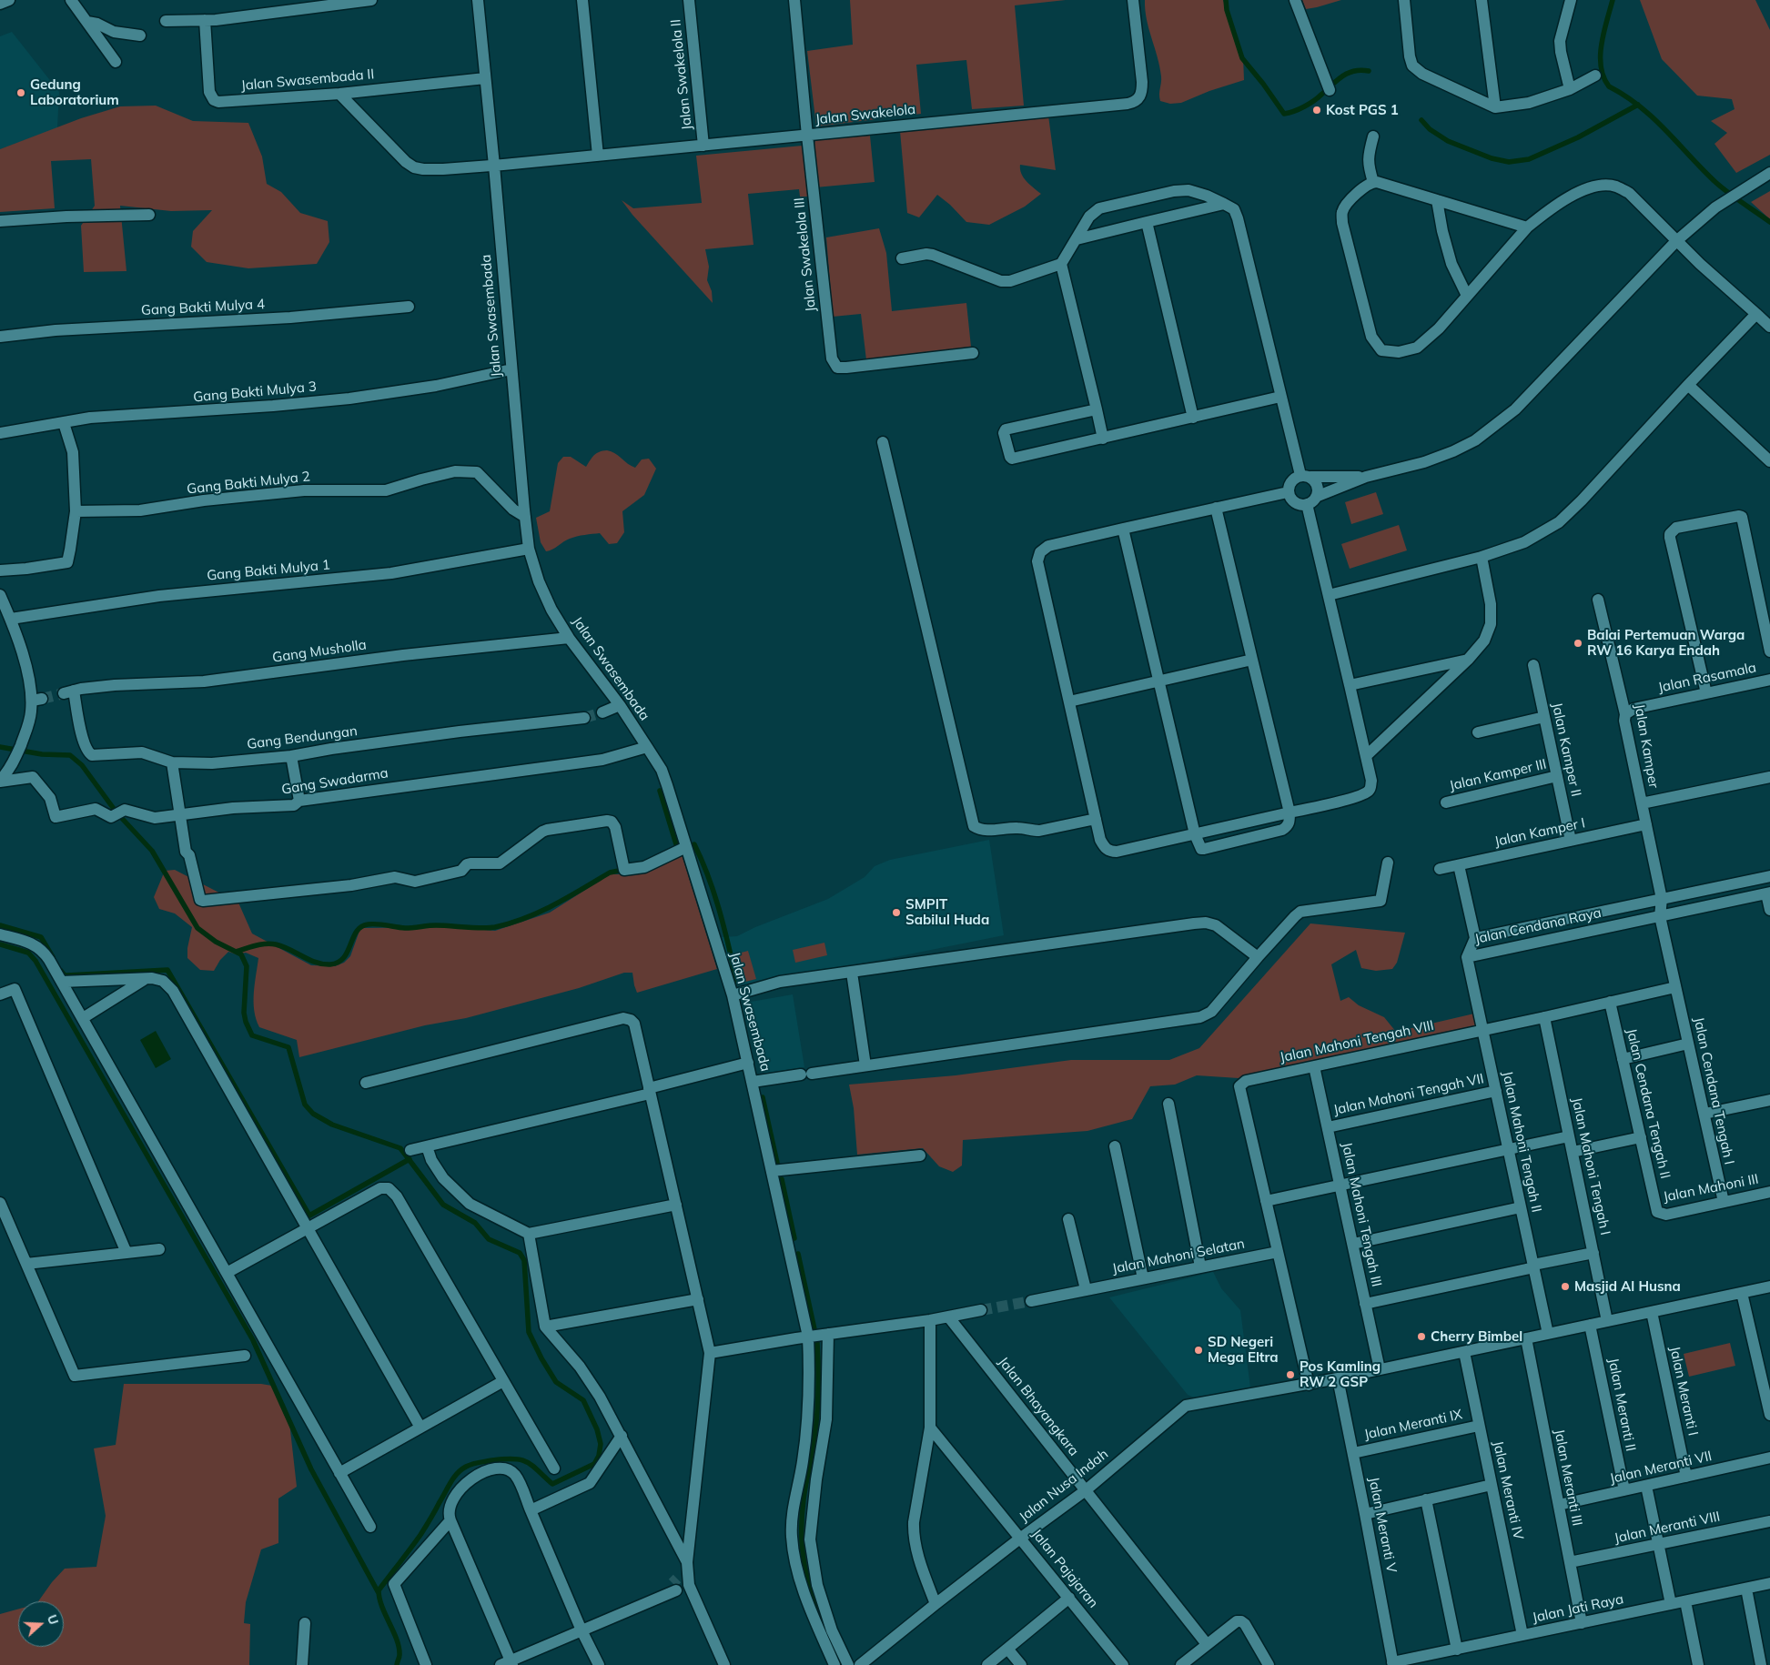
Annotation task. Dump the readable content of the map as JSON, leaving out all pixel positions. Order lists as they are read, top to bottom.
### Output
{
  "streets": {
    "street": [
      "Jalan Swakelola II",
      "Jalan Swasembada II",
      "Jalan Swakelola",
      "Jalan Swakelola III",
      "Gang Bakti Mulya 4",
      "Jalan Swasembada",
      "Gang Bakti Mulya 3",
      "Gang Bakti Mulya 2",
      "Gang Bakti Mulya 1",
      "Gang Musholla",
      "Jalan Rasamala",
      "Gang Bendungan",
      "Jalan Kamper",
      "Jalan Kamper II",
      "Jalan Kamper III",
      "Gang Swadarma",
      "Jalan Kamper I",
      "Jalan Cendana Raya",
      "Jalan Mahoni Tengah VIII",
      "Jalan Cendana Tengah I",
      "Jalan Mahoni Tengah VII",
      "Jalan Cendana Tengah II",
      "Jalan Mahoni Tengah II",
      "Jalan Mahoni Tengah I",
      "Jalan Mahoni III",
      "Jalan Mahoni Tengah III",
      "Jalan Mahoni Selatan",
      "Jalan Meranti I",
      "Jalan Meranti II",
      "Jalan Bhayangkara",
      "Jalan Meranti IX",
      "Jalan Meranti VII",
      "Jalan Meranti III",
      "Jalan Nusa Indah",
      "Jalan Meranti IV",
      "Jalan Meranti V",
      "Jalan Meranti VIII",
      "Jalan Pajajaran",
      "Jalan Jati Raya"
    ]
  },
  "crossings": [
    ["Jalan Swakelola II", "Jalan Swakelola"],
    ["Jalan Swasembada II", "Jalan Swakelola"],
    ["Jalan Swasembada II", "Jalan Swasembada"],
    ["Jalan Swakelola", "Jalan Swakelola III"],
    ["Jalan Swakelola", "Jalan Swasembada"],
    ["Jalan Swasembada", "Gang Bakti Mulya 3"],
    ["Jalan Swasembada", "Gang Bakti Mulya 2"],
    ["Jalan Swasembada", "Gang Bakti Mulya 1"],
    ["Jalan Swasembada", "Gang Musholla"],
    ["Jalan Swasembada", "Gang Swadarma"],
    ["Gang Musholla", "Gang Bendungan"],
    ["Jalan Rasamala", "Jalan Kamper"],
    ["Jalan Kamper", "Jalan Kamper I"],
    ["Jalan Kamper", "Jalan Cendana Raya"],
    ["Jalan Kamper", "Jalan Cendana Tengah I"],
    ["Jalan Kamper II", "Jalan Kamper III"],
    ["Jalan Kamper II", "Jalan Kamper I"],
    ["Jalan Cendana Raya", "Jalan Cendana Tengah I"],
    ["Jalan Cendana Raya", "Jalan Mahoni Tengah II"],
    ["Jalan Mahoni Tengah VIII", "Jalan Cendana Tengah I"],
    ["Jalan Mahoni Tengah VIII", "Jalan Cendana Tengah II"],
    ["Jalan Mahoni Tengah VIII", "Jalan Mahoni Tengah II"],
    ["Jalan Mahoni Tengah VIII", "Jalan Mahoni Tengah I"],
    ["Jalan Mahoni Tengah VIII", "Jalan Mahoni Tengah III"],
    ["Jalan Cendana Tengah I", "Jalan Mahoni III"],
    ["Jalan Mahoni Tengah VII", "Jalan Mahoni Tengah II"],
    ["Jalan Mahoni Tengah VII", "Jalan Mahoni Tengah III"],
    ["Jalan Cendana Tengah II", "Jalan Mahoni III"],
    ["Jalan Mahoni Tengah II", "Jalan Nusa Indah"],
    ["Jalan Mahoni Tengah I", "Jalan Nusa Indah"],
    ["Jalan Mahoni Tengah III", "Jalan Nusa Indah"],
    ["Jalan Meranti I", "Jalan Meranti VII"],
    ["Jalan Meranti I", "Jalan Nusa Indah"],
    ["Jalan Meranti II", "Jalan Meranti VII"],
    ["Jalan Meranti II", "Jalan Nusa Indah"],
    ["Jalan Bhayangkara", "Jalan Nusa Indah"],
    ["Jalan Meranti IX", "Jalan Meranti IV"],
    ["Jalan Meranti IX", "Jalan Meranti V"],
    ["Jalan Meranti VII", "Jalan Meranti III"],
    ["Jalan Meranti III", "Jalan Nusa Indah"],
    ["Jalan Meranti III", "Jalan Meranti VIII"],
    ["Jalan Meranti III", "Jalan Jati Raya"],
    ["Jalan Nusa Indah", "Jalan Meranti IV"],
    ["Jalan Nusa Indah", "Jalan Meranti V"],
    ["Jalan Nusa Indah", "Jalan Pajajaran"],
    ["Jalan Meranti IV", "Jalan Jati Raya"],
    ["Jalan Meranti V", "Jalan Jati Raya"]
  ],
  "places": [
    "Gedung Laboratorium",
    "Kost PGS 1",
    "Balai Pertemuan Warga RW 16 Karya Endah",
    "SMPIT Sabilul Huda",
    "Masjid Al Husna",
    "Cherry Bimbel",
    "SD Negeri Mega Eltra",
    "Pos Kamling RW 2 GSP"
  ],
  "north": "right"
}
